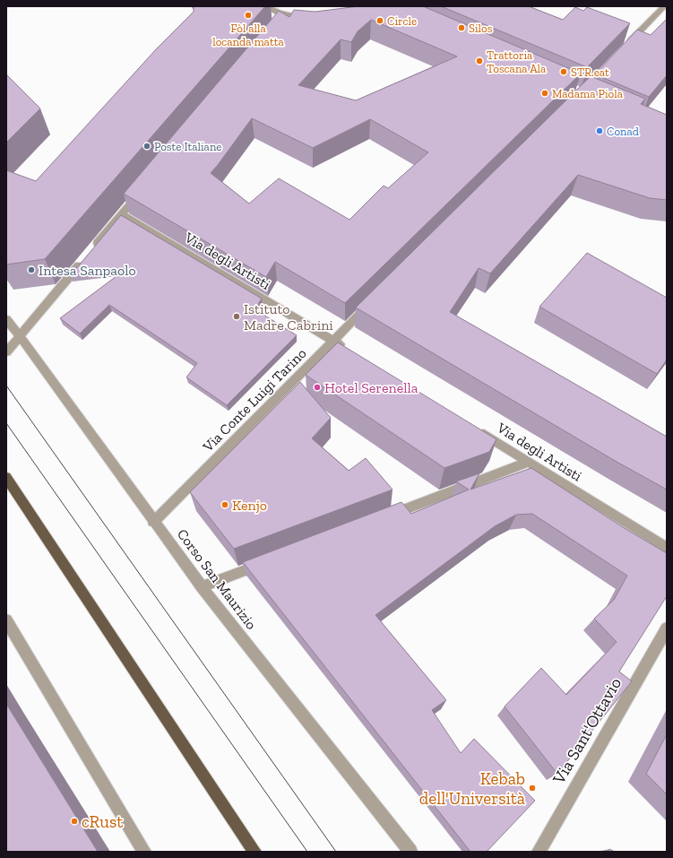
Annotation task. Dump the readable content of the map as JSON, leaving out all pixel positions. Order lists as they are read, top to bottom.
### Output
{
  "streets": {
    "street": [
      "Via degli Artisti",
      "Via Conte Luigi Tarino",
      "Corso San Maurizio",
      "Via Sant'Ottavio"
    ]
  },
  "crossings": [
    ["Via degli Artisti", "Via Conte Luigi Tarino"],
    ["Via Conte Luigi Tarino", "Corso San Maurizio"]
  ],
  "places": [
    "Fòl alla locanda matta",
    "Circle",
    "Silos",
    "Trattoria Toscana Ala",
    "STR.eat",
    "Madama Piola",
    "Conad",
    "Poste Italiane",
    "Intesa Sanpaolo",
    "Istituto Madre Cabrini",
    "Hotel Serenella",
    "Kenjo",
    "Kebab dell'Università",
    "cRust"
  ]
}
